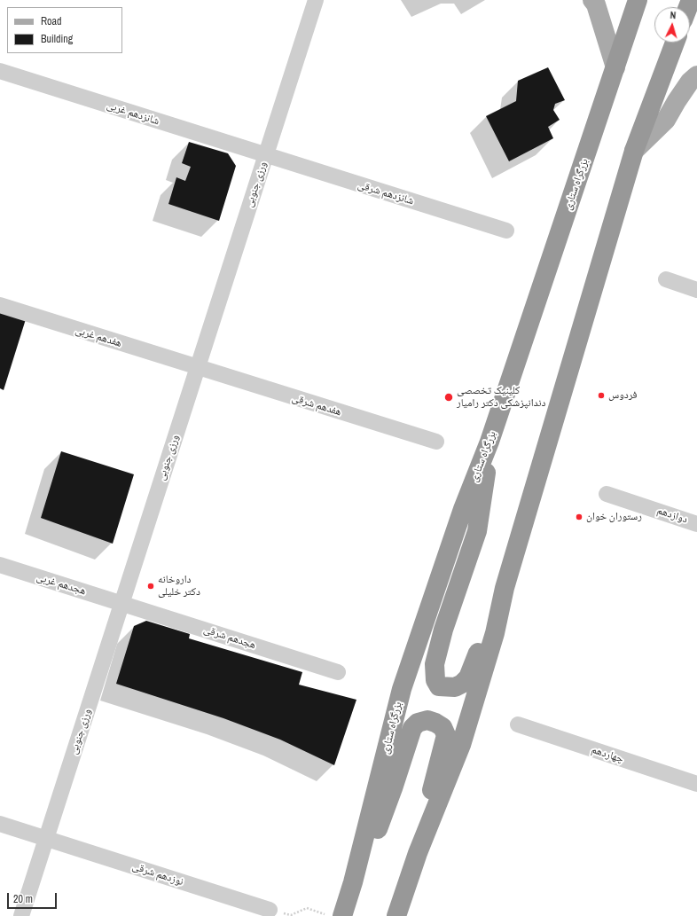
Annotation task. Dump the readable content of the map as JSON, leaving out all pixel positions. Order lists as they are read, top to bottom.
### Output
{
  "streets": {
    "highway": ["بزرگراه ستاری"],
    "street": [
      "شانزدهم غربی",
      "ورزی جنوبی",
      "شانزدهم شرقی",
      "هفدهم غربی",
      "هفدهم شرقی",
      "دوازدهم",
      "هجدهم غربی",
      "هجدهم شرقی",
      "چهاردهم",
      "نوزدهم شرقی"
    ]
  },
  "crossings": [
    ["شانزدهم غربی", "ورزی جنوبی"],
    ["شانزدهم غربی", "شانزدهم شرقی"],
    ["ورزی جنوبی", "شانزدهم شرقی"],
    ["ورزی جنوبی", "هفدهم غربی"],
    ["ورزی جنوبی", "هفدهم شرقی"],
    ["ورزی جنوبی", "هجدهم غربی"],
    ["ورزی جنوبی", "هجدهم شرقی"],
    ["ورزی جنوبی", "نوزدهم شرقی"],
    ["هفدهم غربی", "هفدهم شرقی"],
    ["هجدهم غربی", "هجدهم شرقی"]
  ],
  "places": [
    "فردوس",
    "کلینیک تخصصی دندانپزشکی دکتر رامیار",
    "رستوران خوان",
    "داروخانه دکتر خلیلی"
  ],
  "legend": ["Road", "Building"],
  "scale_bar": "20 m",
  "north": "top"
}
